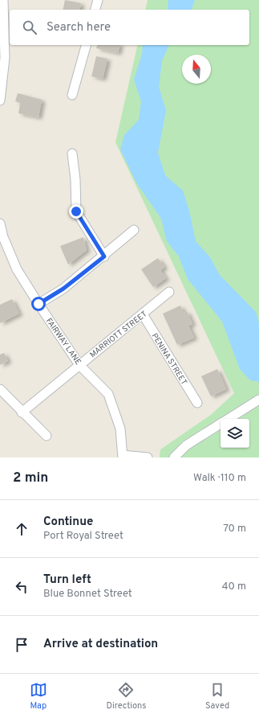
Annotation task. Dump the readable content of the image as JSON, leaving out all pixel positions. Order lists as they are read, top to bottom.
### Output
{
  "streets": {
    "street": ["MARRIOTT STREET", "FAIRWAY LANE", "PENINA STREET"]
  },
  "crossings": [
    ["MARRIOTT STREET", "FAIRWAY LANE"],
    ["MARRIOTT STREET", "PENINA STREET"]
  ],
  "north": "top",
  "page": {
    "search": "Search here",
    "heading": ["2 min", "Walk · 110 m"],
    "list": [
      ["Continue", "Port Royal Street", "70 m"],
      ["Turn left", "Blue Bonnet Street", "40 m"],
      "Arrive at destination"
    ],
    "nav": ["Map", "Directions", "Saved"]
  }
}
